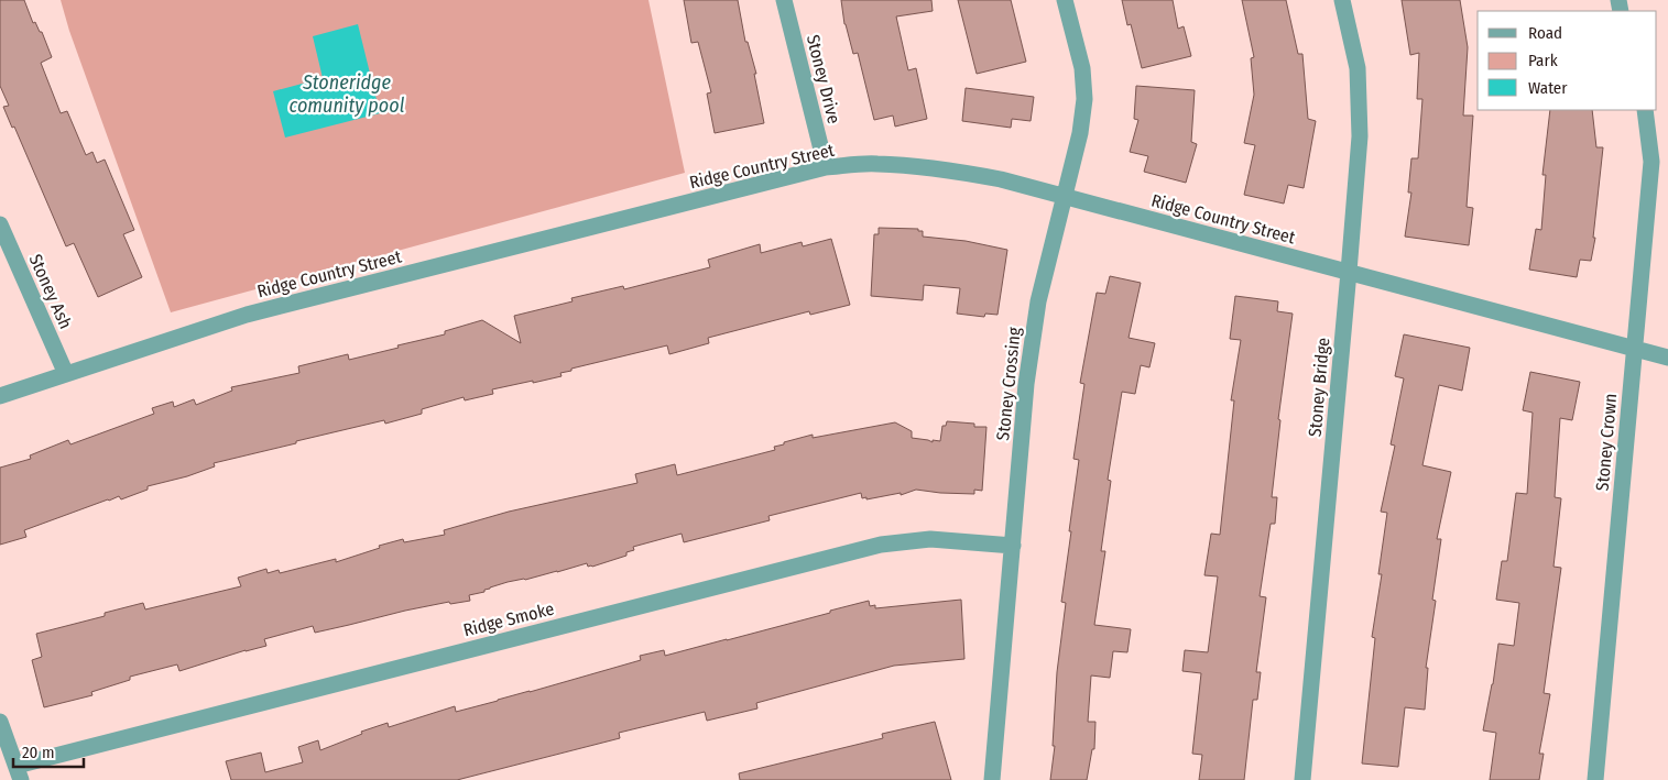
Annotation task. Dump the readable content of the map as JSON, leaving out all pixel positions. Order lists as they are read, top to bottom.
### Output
{
  "streets": {
    "street": [
      "Stoney Drive",
      "Ridge Country Street",
      "Stoney Ash",
      "Stoney Crossing",
      "Stoney Bridge",
      "Stoney Crown",
      "Ridge Smoke"
    ]
  },
  "crossings": [
    ["Stoney Drive", "Ridge Country Street"],
    ["Ridge Country Street", "Stoney Ash"],
    ["Ridge Country Street", "Stoney Crossing"],
    ["Ridge Country Street", "Stoney Bridge"],
    ["Ridge Country Street", "Stoney Crown"],
    ["Stoney Crossing", "Ridge Smoke"]
  ],
  "water": ["Stoneridge comunity pool"],
  "legend": ["Road", "Park", "Water"],
  "scale_bar": "20 m"
}
